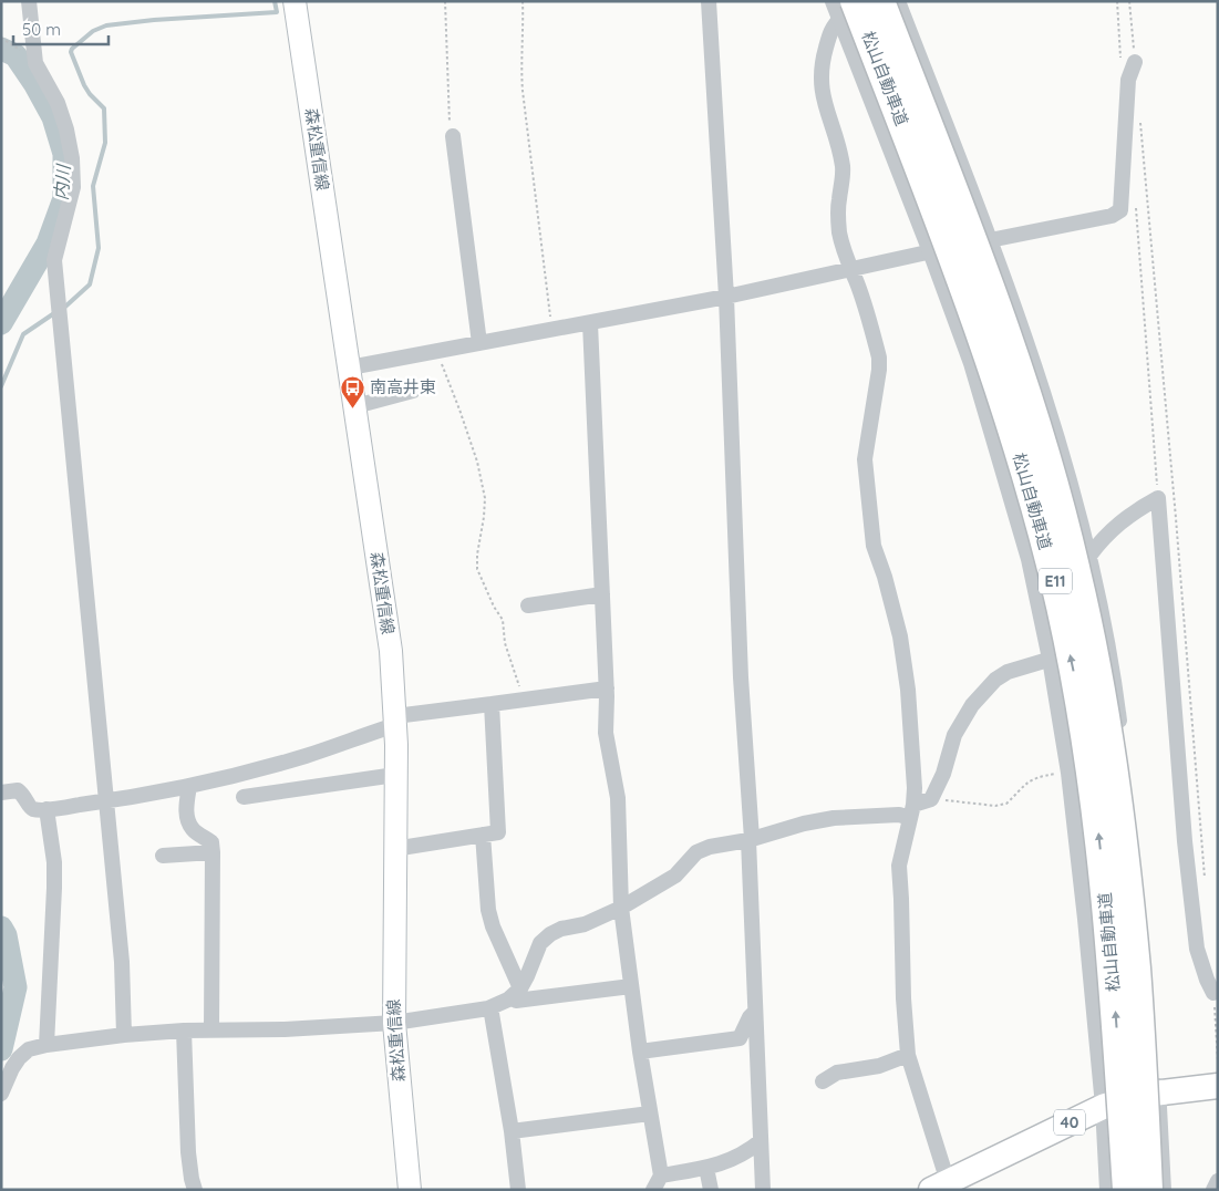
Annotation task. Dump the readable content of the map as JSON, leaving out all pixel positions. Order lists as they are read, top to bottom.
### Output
{
  "streets": {
    "highway": ["松山自動車道", "E11"],
    "main road": ["森松重信線", "40"]
  },
  "water": ["内川"],
  "places": {
    "bus stop": ["南高井東"]
  },
  "scale_bar": "50 m"
}
